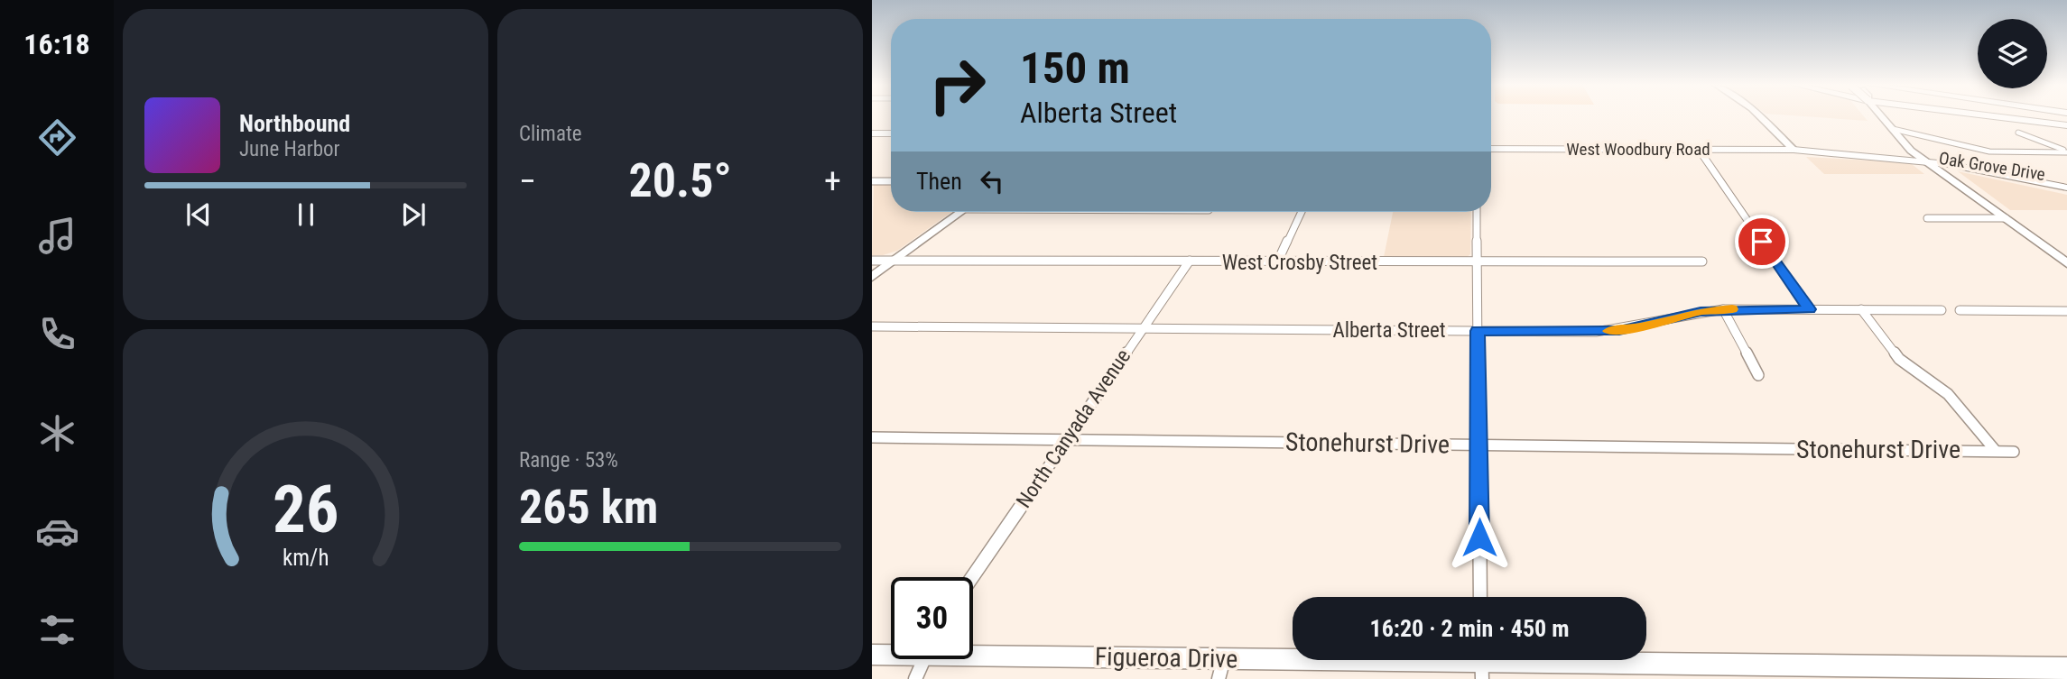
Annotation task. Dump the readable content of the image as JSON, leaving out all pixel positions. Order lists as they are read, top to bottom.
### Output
{
  "streets": {
    "main road": ["West Woodbury Road", "Oak Grove Drive"],
    "street": [
      "West Crosby Street",
      "Alberta Street",
      "North Canyada Avenue",
      "Stonehurst Drive",
      "Figueroa Drive"
    ]
  },
  "crossings": [
    ["West Woodbury Road", "Oak Grove Drive"],
    ["West Crosby Street", "North Canyada Avenue"],
    ["Alberta Street", "North Canyada Avenue"],
    ["North Canyada Avenue", "Stonehurst Drive"]
  ],
  "page": {
    "tabs": "16:18",
    "tile": [
      "Climate",
      ["Range · 53%", "265 km"]
    ],
    "turn": ["150 m", "Alberta Street"],
    "song": ["Northbound", "June Harbor"],
    "then": "Then",
    "heat": ["−", "20.5°", "+"],
    "limit": "30",
    "trip": "16:20 · 2 min · 450 m",
    "gauge": ["26", "km/h"]
  }
}
